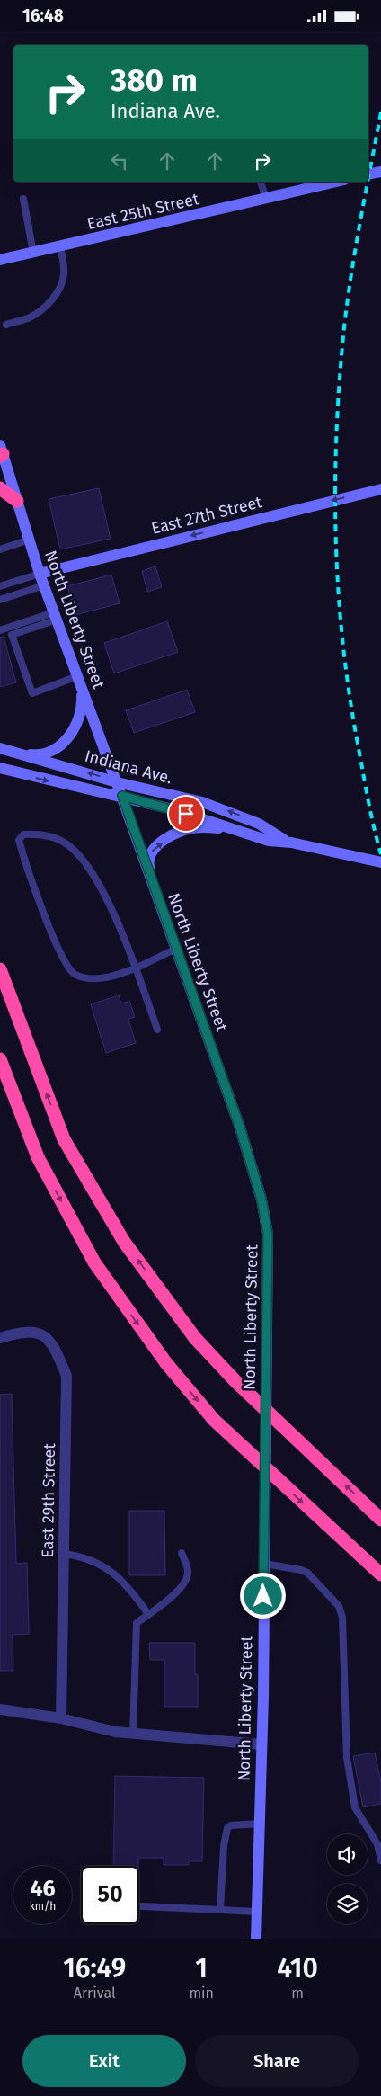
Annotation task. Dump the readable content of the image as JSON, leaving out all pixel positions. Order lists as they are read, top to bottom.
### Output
{
  "streets": {
    "main road": [
      "East 25th Street",
      "East 27th Street",
      "North Liberty Street",
      "Indiana Ave."
    ],
    "street": ["East 29th Street"]
  },
  "crossings": [
    ["East 27th Street", "North Liberty Street"],
    ["North Liberty Street", "Indiana Ave."]
  ],
  "one_way": ["East 27th Street"],
  "page": {
    "status": "16:48",
    "turn": ["380 m", "Indiana Ave."],
    "speed": "46 km/h",
    "limit": "50",
    "eta": [
      "16:49",
      "Arrival",
      "1",
      "min",
      "410",
      "m"
    ],
    "buttons": ["Exit", "Share"]
  }
}
